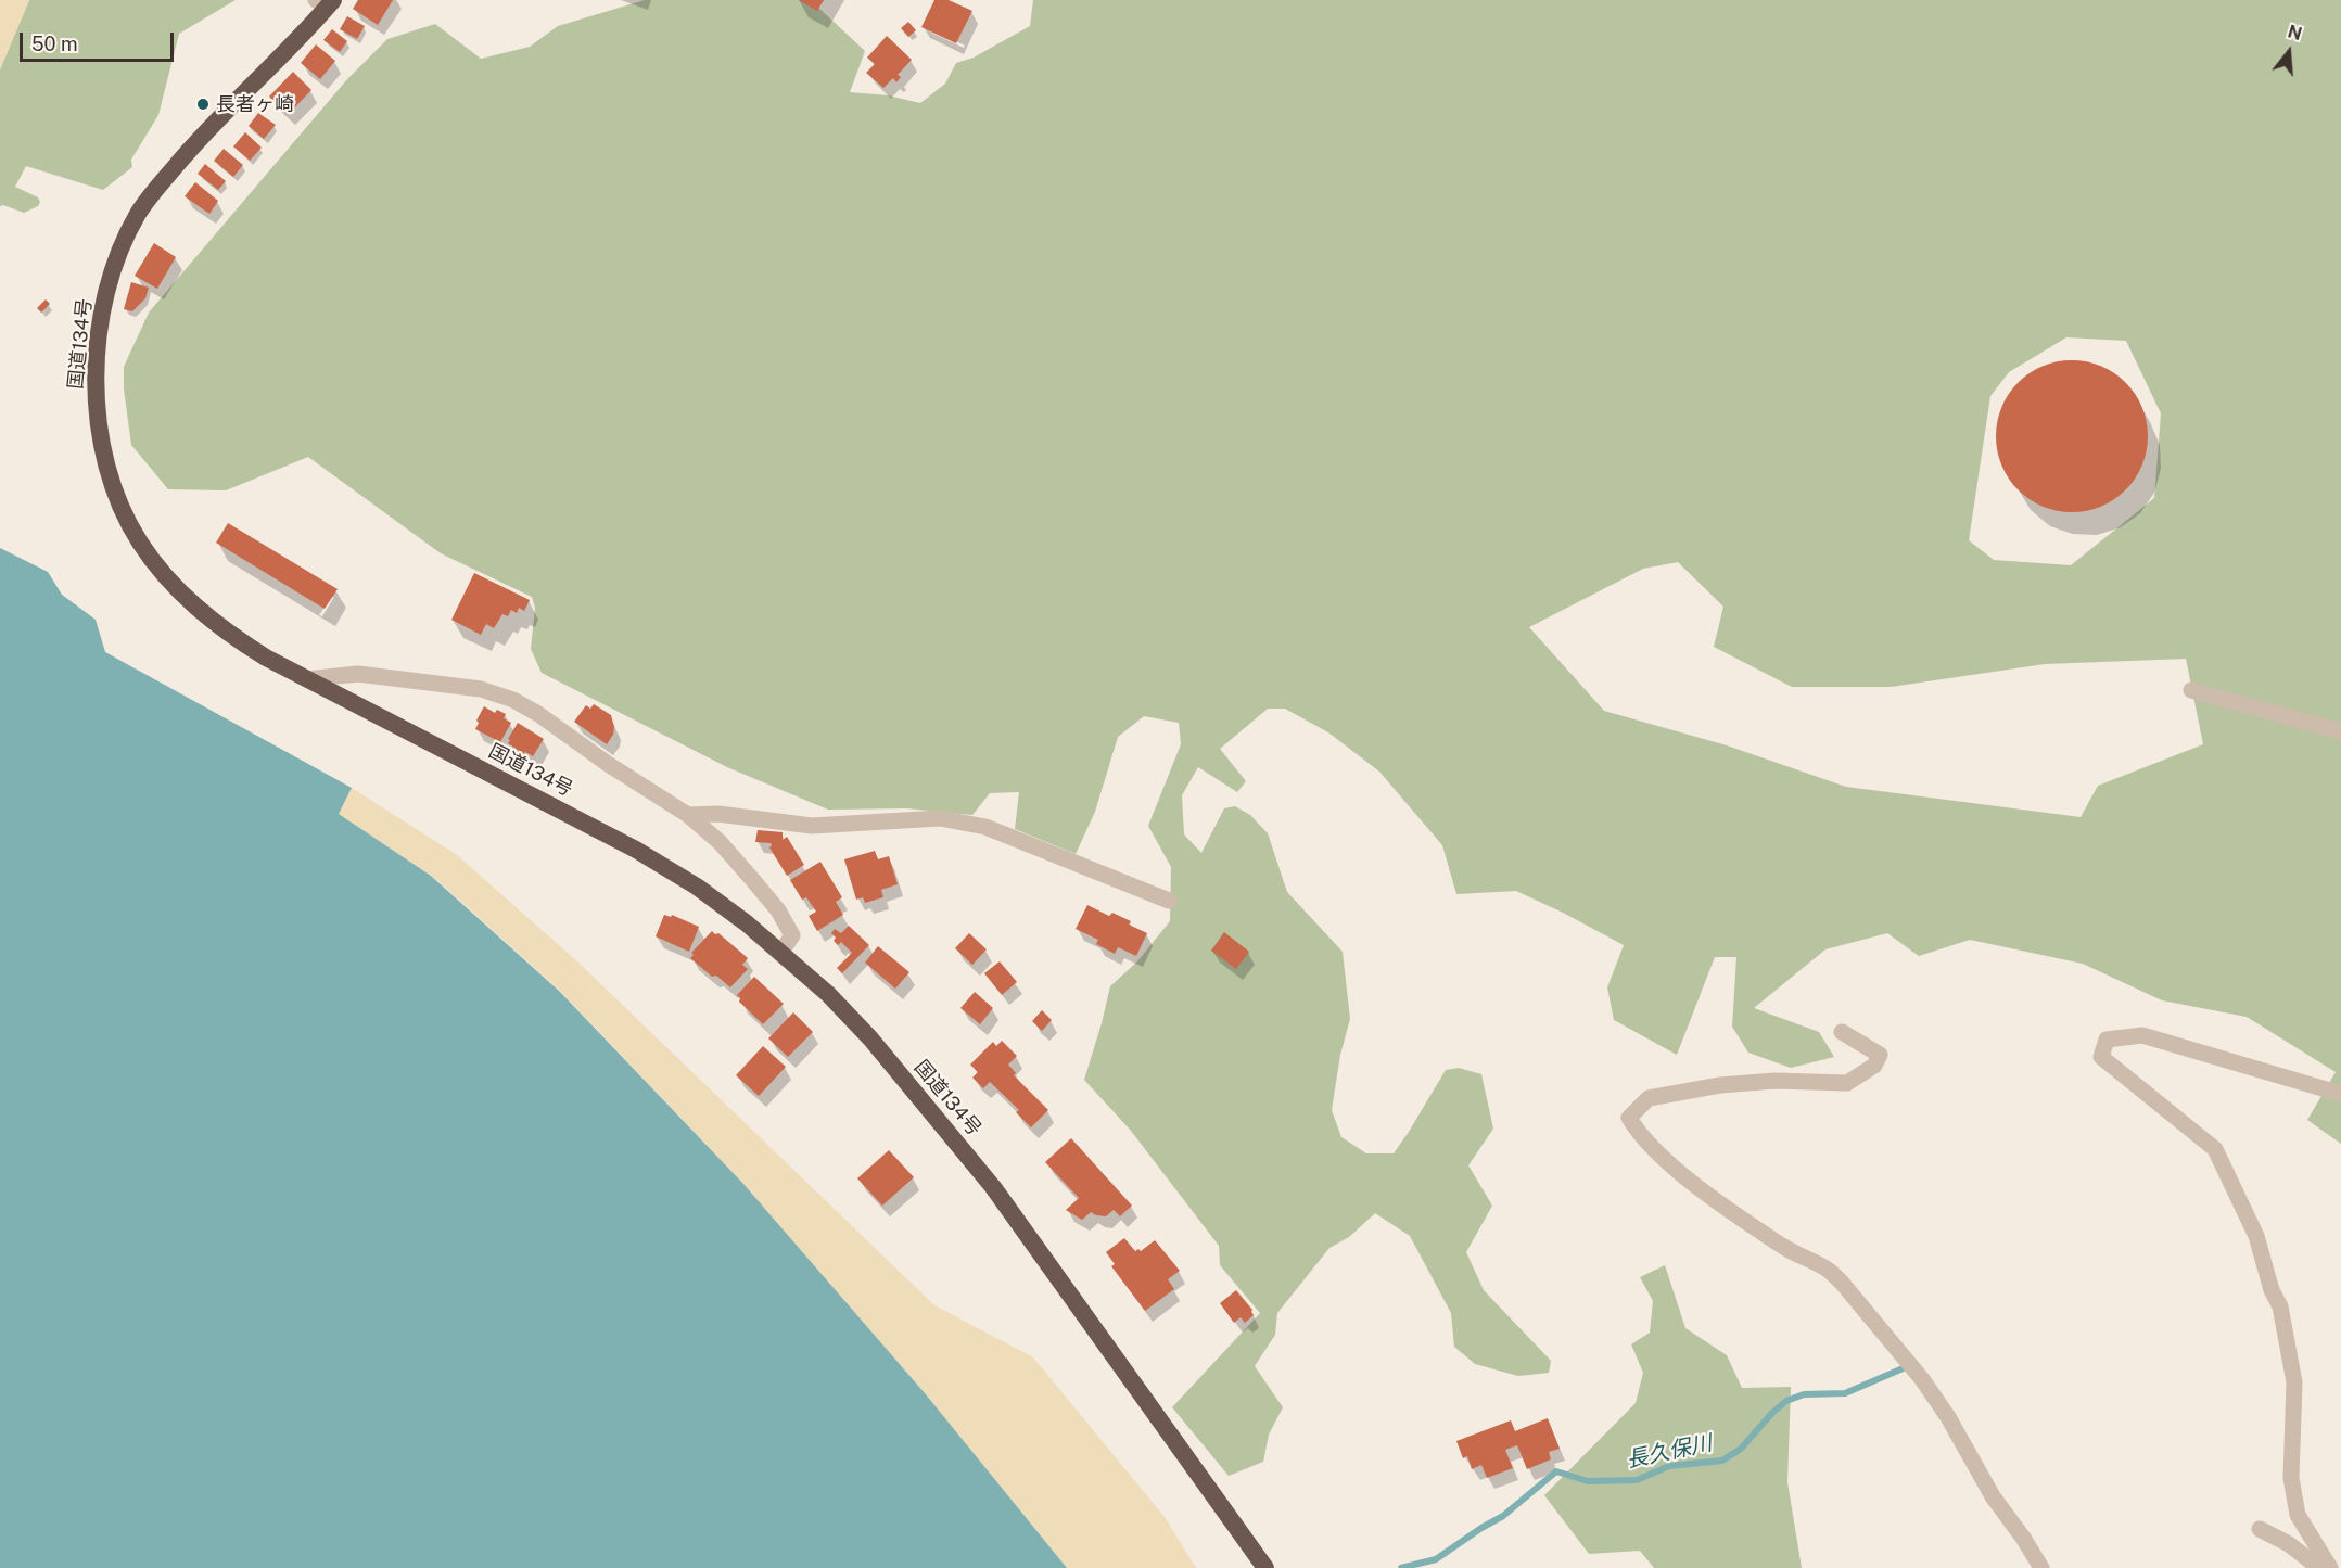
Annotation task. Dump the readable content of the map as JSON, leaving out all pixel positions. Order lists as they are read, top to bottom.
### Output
{
  "streets": {
    "highway": ["国道134号"]
  },
  "water": ["長久保川"],
  "places": ["長者ヶ崎"],
  "scale_bar": "50 m",
  "north": "top"
}
